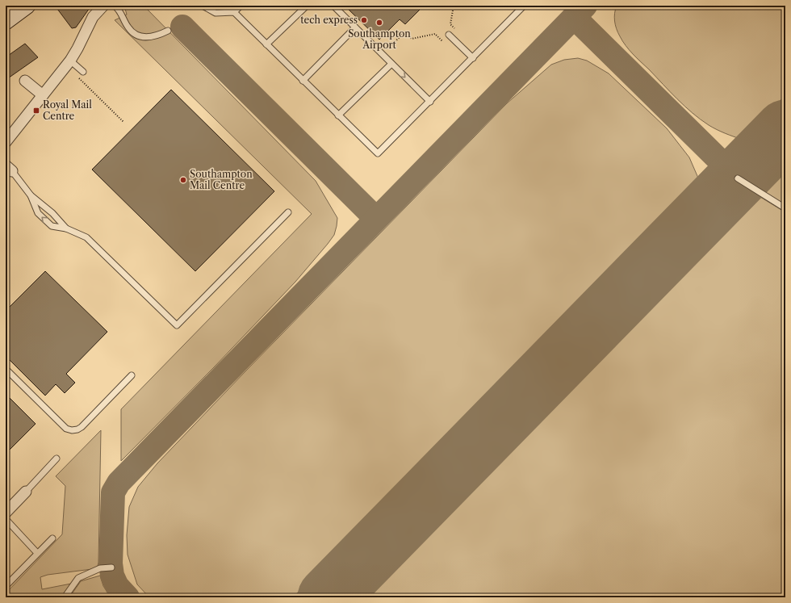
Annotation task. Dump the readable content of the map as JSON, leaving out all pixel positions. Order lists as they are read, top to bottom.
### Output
{
  "places": {
    "other": ["tech express", "Southampton Airport", "Southampton Mail Centre"],
    "transit": ["Royal Mail Centre"]
  }
}
